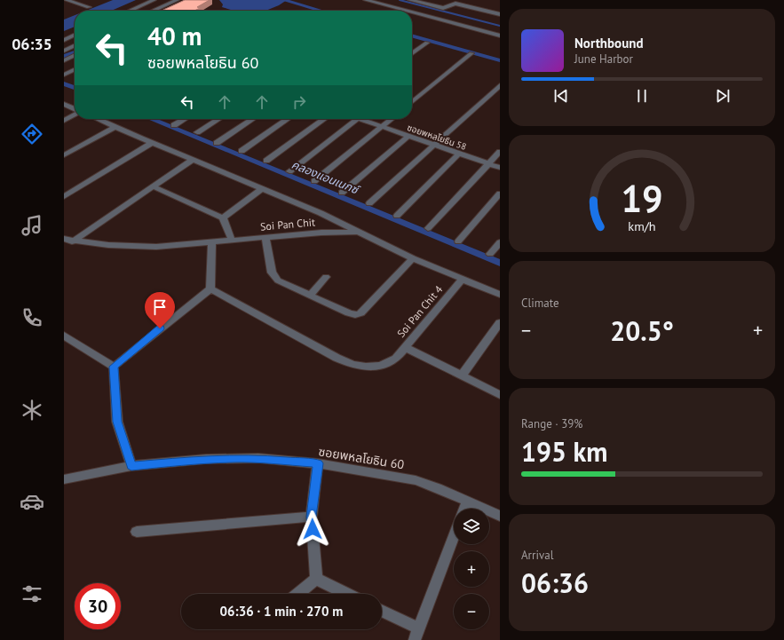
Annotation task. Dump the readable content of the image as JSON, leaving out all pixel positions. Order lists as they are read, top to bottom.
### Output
{
  "streets": {
    "street": [
      "ซอยพหลโยธิน 58",
      "Soi Pan Chit",
      "Soi Pan Chit 4",
      "ซอยพหลโยธิน 60"
    ]
  },
  "crossings": [
    ["Soi Pan Chit", "Soi Pan Chit 4"]
  ],
  "water": ["คลองแอนเนกซ์"],
  "page": {
    "tabs": "06:35",
    "turn": ["40 m", "ซอยพหลโยธิน 60"],
    "song": ["Northbound", "June Harbor"],
    "tile": [
      "Climate",
      ["Range · 39%", "195 km"],
      ["Arrival", "06:36"]
    ],
    "heat": ["−", "20.5°", "+"],
    "map_buttons": ["+", "−"],
    "limit": "30",
    "trip": "06:36 · 1 min · 270 m",
    "gauge": ["19", "km/h"]
  }
}
